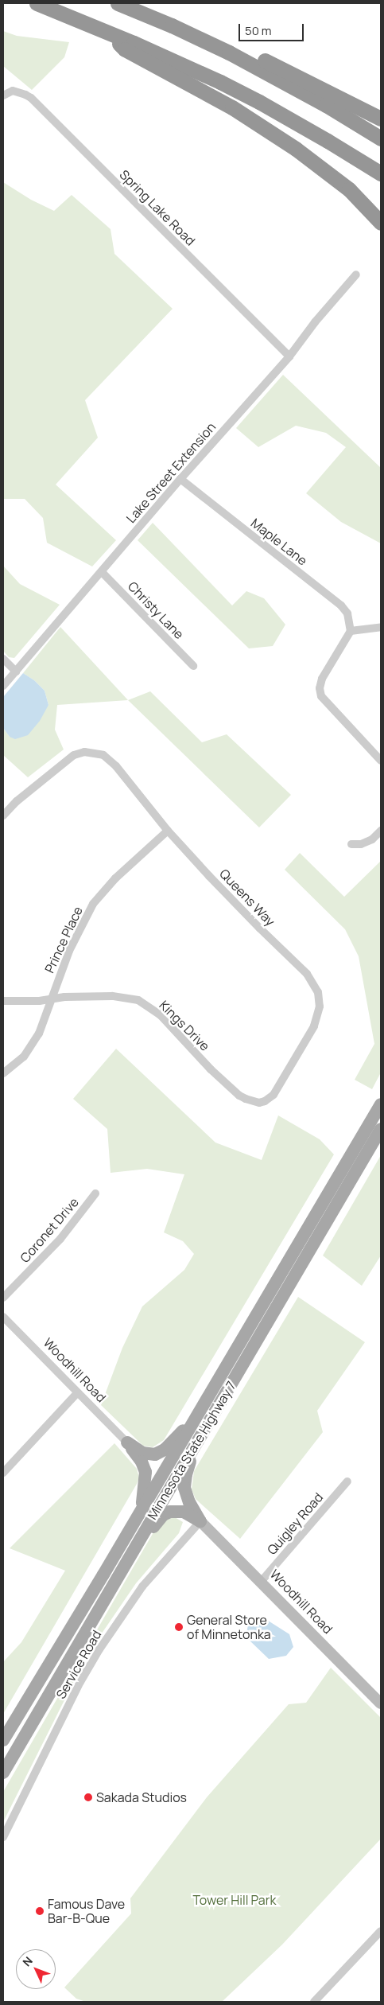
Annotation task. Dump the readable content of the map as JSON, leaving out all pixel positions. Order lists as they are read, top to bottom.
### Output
{
  "streets": {
    "main road": ["Minnesota State Highway 7"],
    "street": [
      "Spring Lake Road",
      "Lake Street Extension",
      "Maple Lane",
      "Christy Lane",
      "Queens Way",
      "Prince Place",
      "Kings Drive",
      "Coronet Drive",
      "Woodhill Road",
      "Quigley Road",
      "Service Road"
    ]
  },
  "crossings": [
    ["Spring Lake Road", "Lake Street Extension"],
    ["Lake Street Extension", "Maple Lane"],
    ["Lake Street Extension", "Christy Lane"],
    ["Queens Way", "Prince Place"],
    ["Queens Way", "Kings Drive"],
    ["Prince Place", "Kings Drive"],
    ["Woodhill Road", "Quigley Road"],
    ["Woodhill Road", "Service Road"]
  ],
  "parks": ["Tower Hill Park"],
  "places": ["General Store of Minnetonka", "Sakada Studios", "Famous Dave Bar-B-Que"],
  "scale_bar": "50 m",
  "north": "top left"
}
